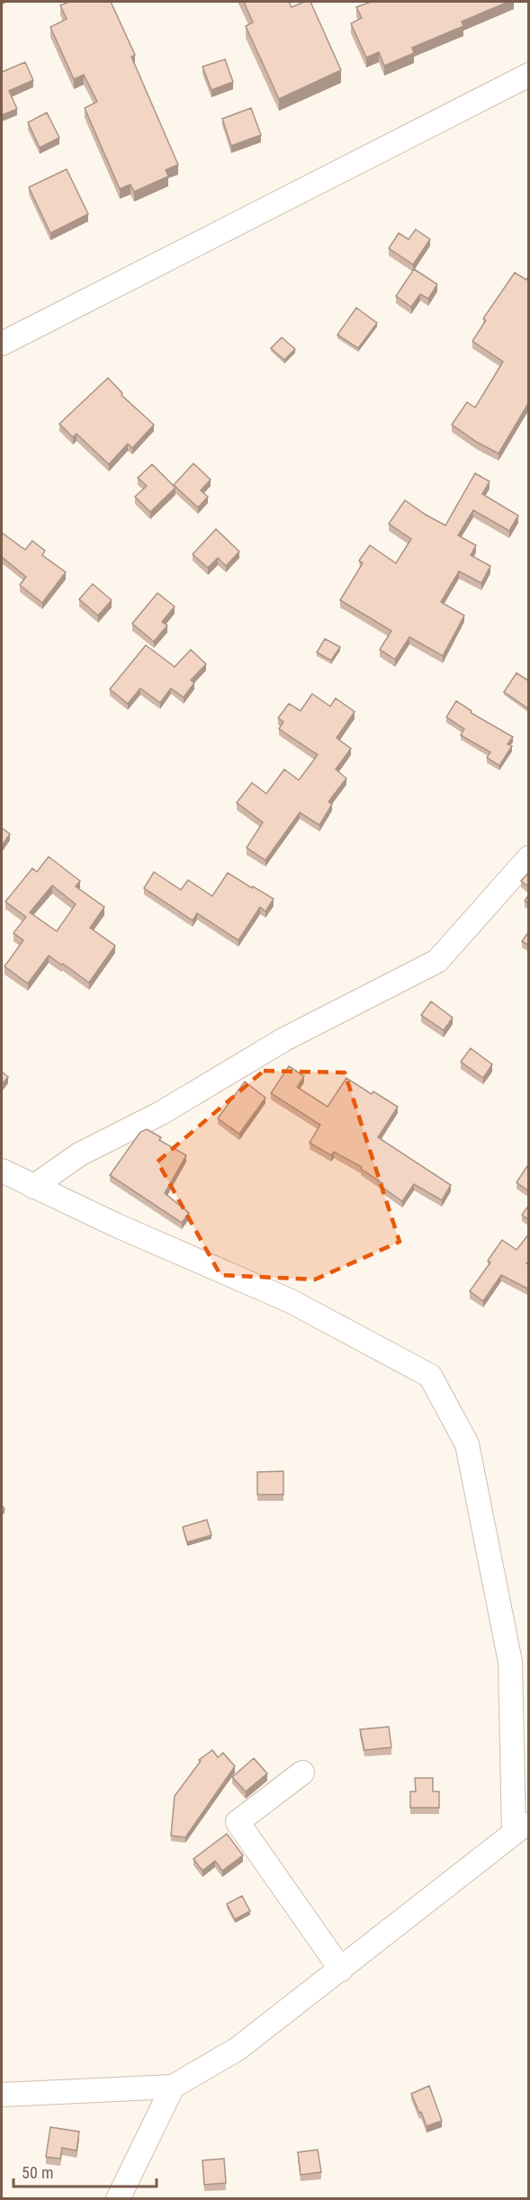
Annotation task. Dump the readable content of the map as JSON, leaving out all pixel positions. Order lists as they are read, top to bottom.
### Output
{
  "scale_bar": "50 m"
}
